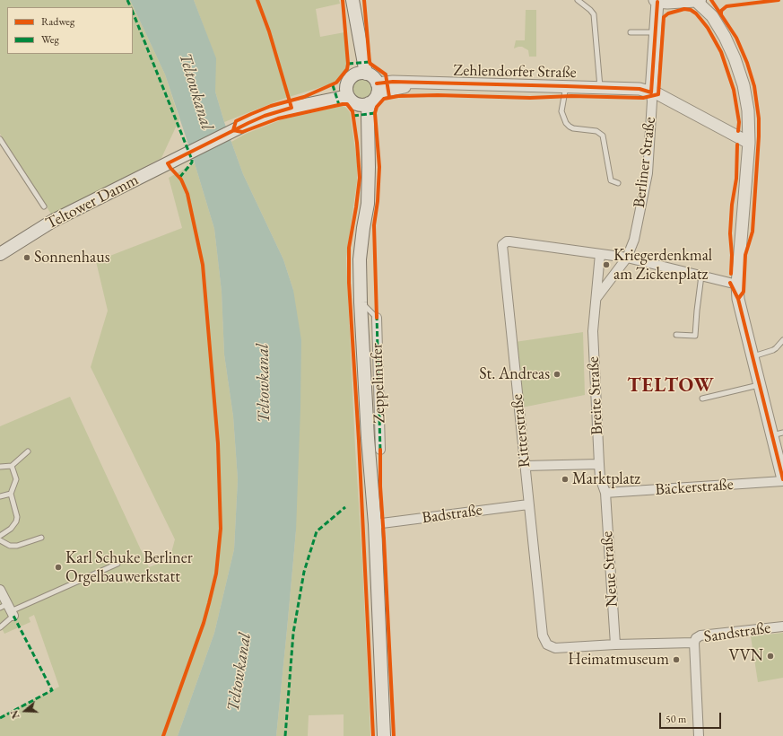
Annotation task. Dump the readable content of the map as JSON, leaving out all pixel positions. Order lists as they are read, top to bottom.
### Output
{
  "streets": {
    "main road": ["Teltower Damm", "Zeppelinufer"],
    "street": [
      "Zehlendorfer Straße",
      "Berliner Straße",
      "Breite Straße",
      "Ritterstraße",
      "Bäckerstraße",
      "Badstraße",
      "Neue Straße",
      "Sandstraße"
    ]
  },
  "crossings": [
    ["Zehlendorfer Straße", "Berliner Straße"],
    ["Zehlendorfer Straße", "Teltower Damm"],
    ["Zehlendorfer Straße", "Zeppelinufer"],
    ["Berliner Straße", "Ritterstraße"],
    ["Teltower Damm", "Zeppelinufer"],
    ["Zeppelinufer", "Badstraße"],
    ["Breite Straße", "Ritterstraße"],
    ["Breite Straße", "Bäckerstraße"],
    ["Breite Straße", "Neue Straße"],
    ["Ritterstraße", "Badstraße"],
    ["Ritterstraße", "Neue Straße"],
    ["Bäckerstraße", "Neue Straße"]
  ],
  "districts": ["TELTOW"],
  "water": ["Teltowkanal"],
  "places": [
    "Sonnenhaus",
    "Kriegerdenkmal am Zickenplatz",
    "St. Andreas",
    "Marktplatz",
    "Karl Schuke Berliner Orgelbauwerkstatt",
    "VVN",
    "Heimatmuseum"
  ],
  "legend": ["Radweg", "Weg"],
  "scale_bar": "50 m",
  "north": "left"
}
